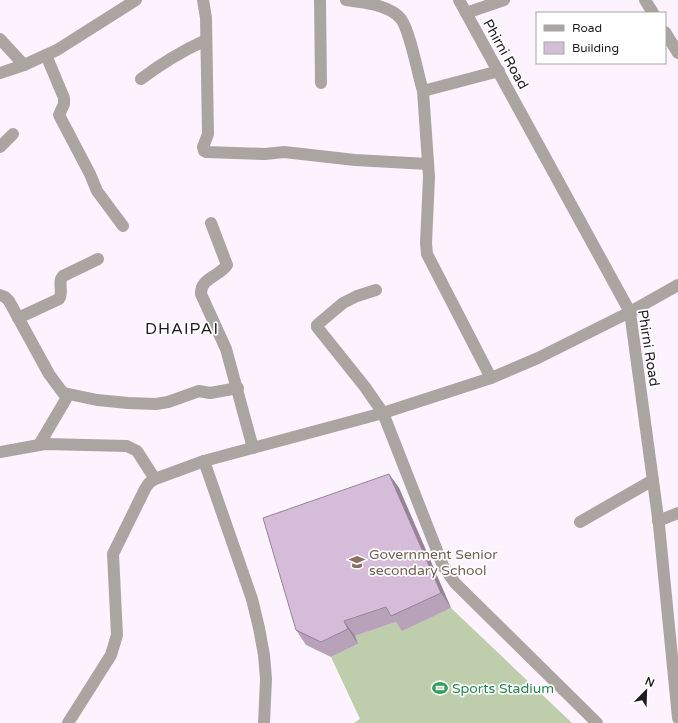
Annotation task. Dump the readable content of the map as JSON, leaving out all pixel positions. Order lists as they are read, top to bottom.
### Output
{
  "streets": {
    "street": ["Phirni Road"]
  },
  "districts": ["DHAIPAI"],
  "places": {
    "school or university": ["Government Senior secondary School"],
    "sports": ["Sports Stadium"]
  },
  "legend": ["Road", "Building"],
  "north": "top right"
}
